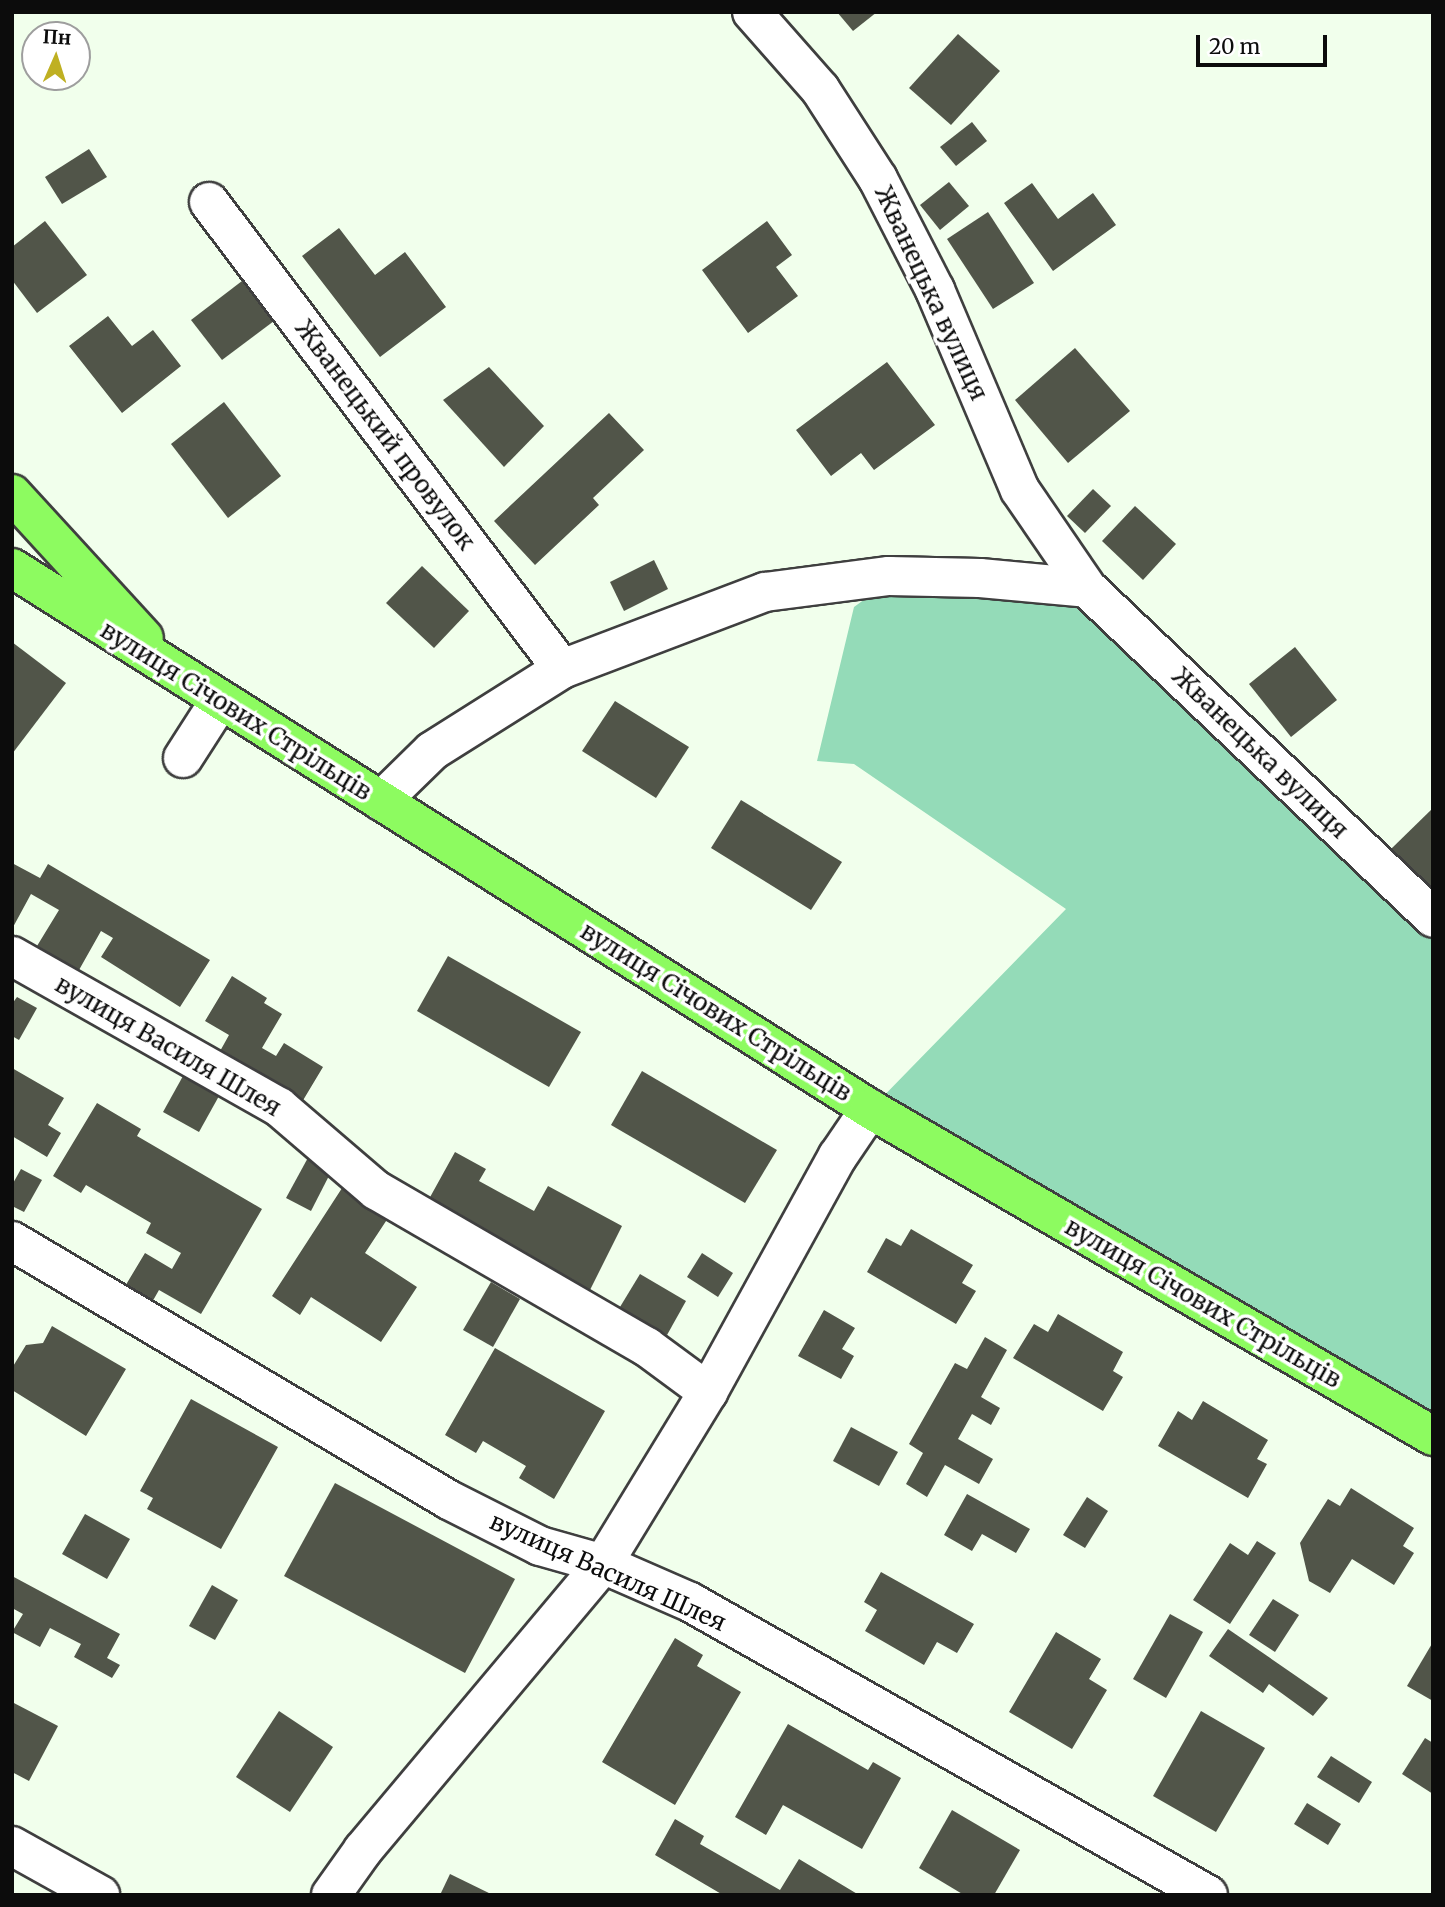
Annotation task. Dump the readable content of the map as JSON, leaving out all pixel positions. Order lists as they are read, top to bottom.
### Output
{
  "streets": {
    "main road": ["вулиця Січових Стрільців"],
    "street": ["Жванецька вулиця", "Жванецький провулок", "вулиця Василя Шлея"]
  },
  "scale_bar": "20 m",
  "north": "top"
}
